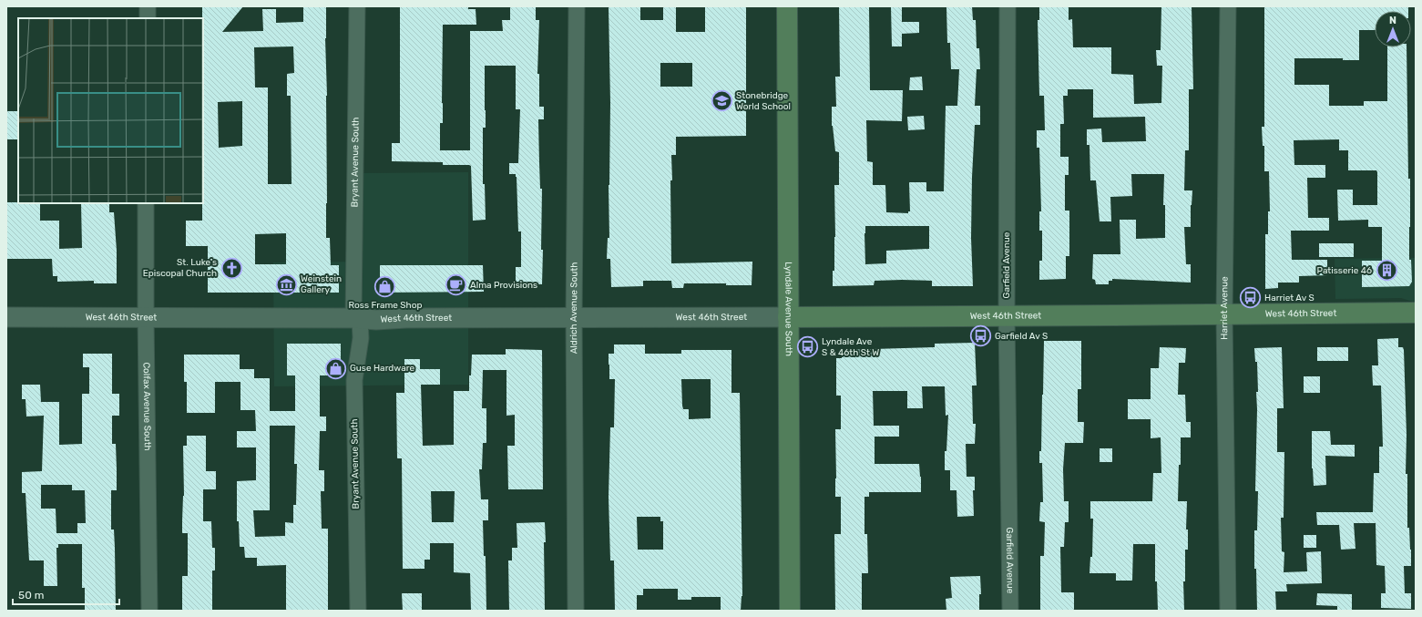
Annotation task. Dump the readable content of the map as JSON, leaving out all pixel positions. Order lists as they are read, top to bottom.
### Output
{
  "streets": {
    "main road": ["Lyndale Avenue South", "West 46th Street"],
    "street": [
      "Bryant Avenue South",
      "Garfield Avenue",
      "Aldrich Avenue South",
      "Harriet Avenue",
      "Colfax Avenue South"
    ]
  },
  "crossings": [
    ["Bryant Avenue South", "West 46th Street"],
    ["Garfield Avenue", "West 46th Street"],
    ["Aldrich Avenue South", "West 46th Street"],
    ["Harriet Avenue", "West 46th Street"],
    ["Lyndale Avenue South", "West 46th Street"],
    ["West 46th Street", "Colfax Avenue South"]
  ],
  "places": {
    "school or university": ["Stonebridge World School"],
    "church": ["St. Luke's Episcopal Church"],
    "building": ["Patisserie 46"],
    "museum": ["Weinstein Gallery"],
    "cafe": ["Alma Provisions"],
    "shop": ["Ross Frame Shop", "Guse Hardware"],
    "bus stop": ["Harriet Av S", "Garfield Av S", "Lyndale Ave S & 46th St W"]
  },
  "scale_bar": "50 m",
  "north": "top"
}
